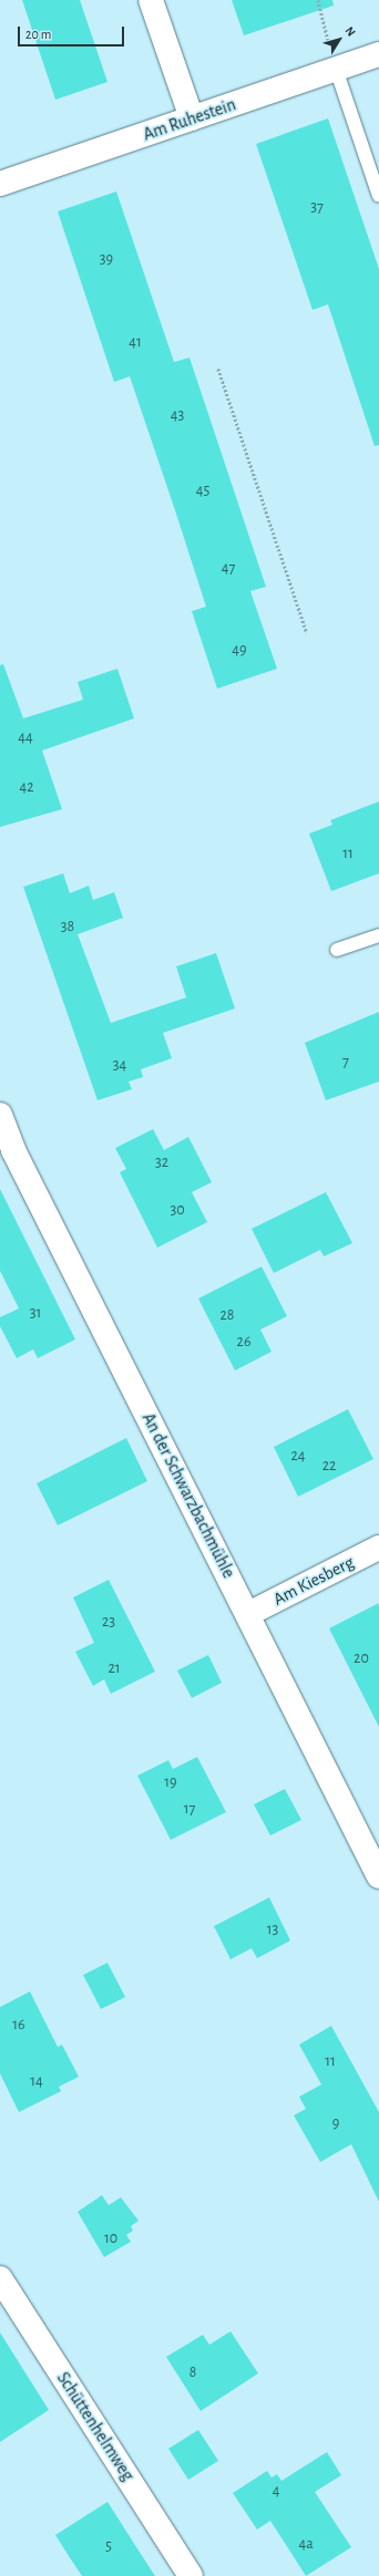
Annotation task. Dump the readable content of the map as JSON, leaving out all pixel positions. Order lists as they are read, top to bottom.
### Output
{
  "streets": {
    "street": [
      "Am Ruhestein",
      "An der Schwarzbachmühle",
      "Am Kiesberg",
      "Schüttenhelmweg"
    ]
  },
  "crossings": [
    ["An der Schwarzbachmühle", "Am Kiesberg"]
  ],
  "house_numbers": [
    "37",
    "39",
    "41",
    "43",
    "45",
    "47",
    "49",
    "44",
    "42",
    "11",
    "38",
    "7",
    "34",
    "32",
    "30",
    "31",
    "28",
    "26",
    "24",
    "22",
    "23",
    "20",
    "21",
    "19",
    "17",
    "13",
    "16",
    "11",
    "14",
    "9",
    "10",
    "8",
    "4",
    "4a",
    "5"
  ],
  "scale_bar": "20 m",
  "north": "top right"
}
